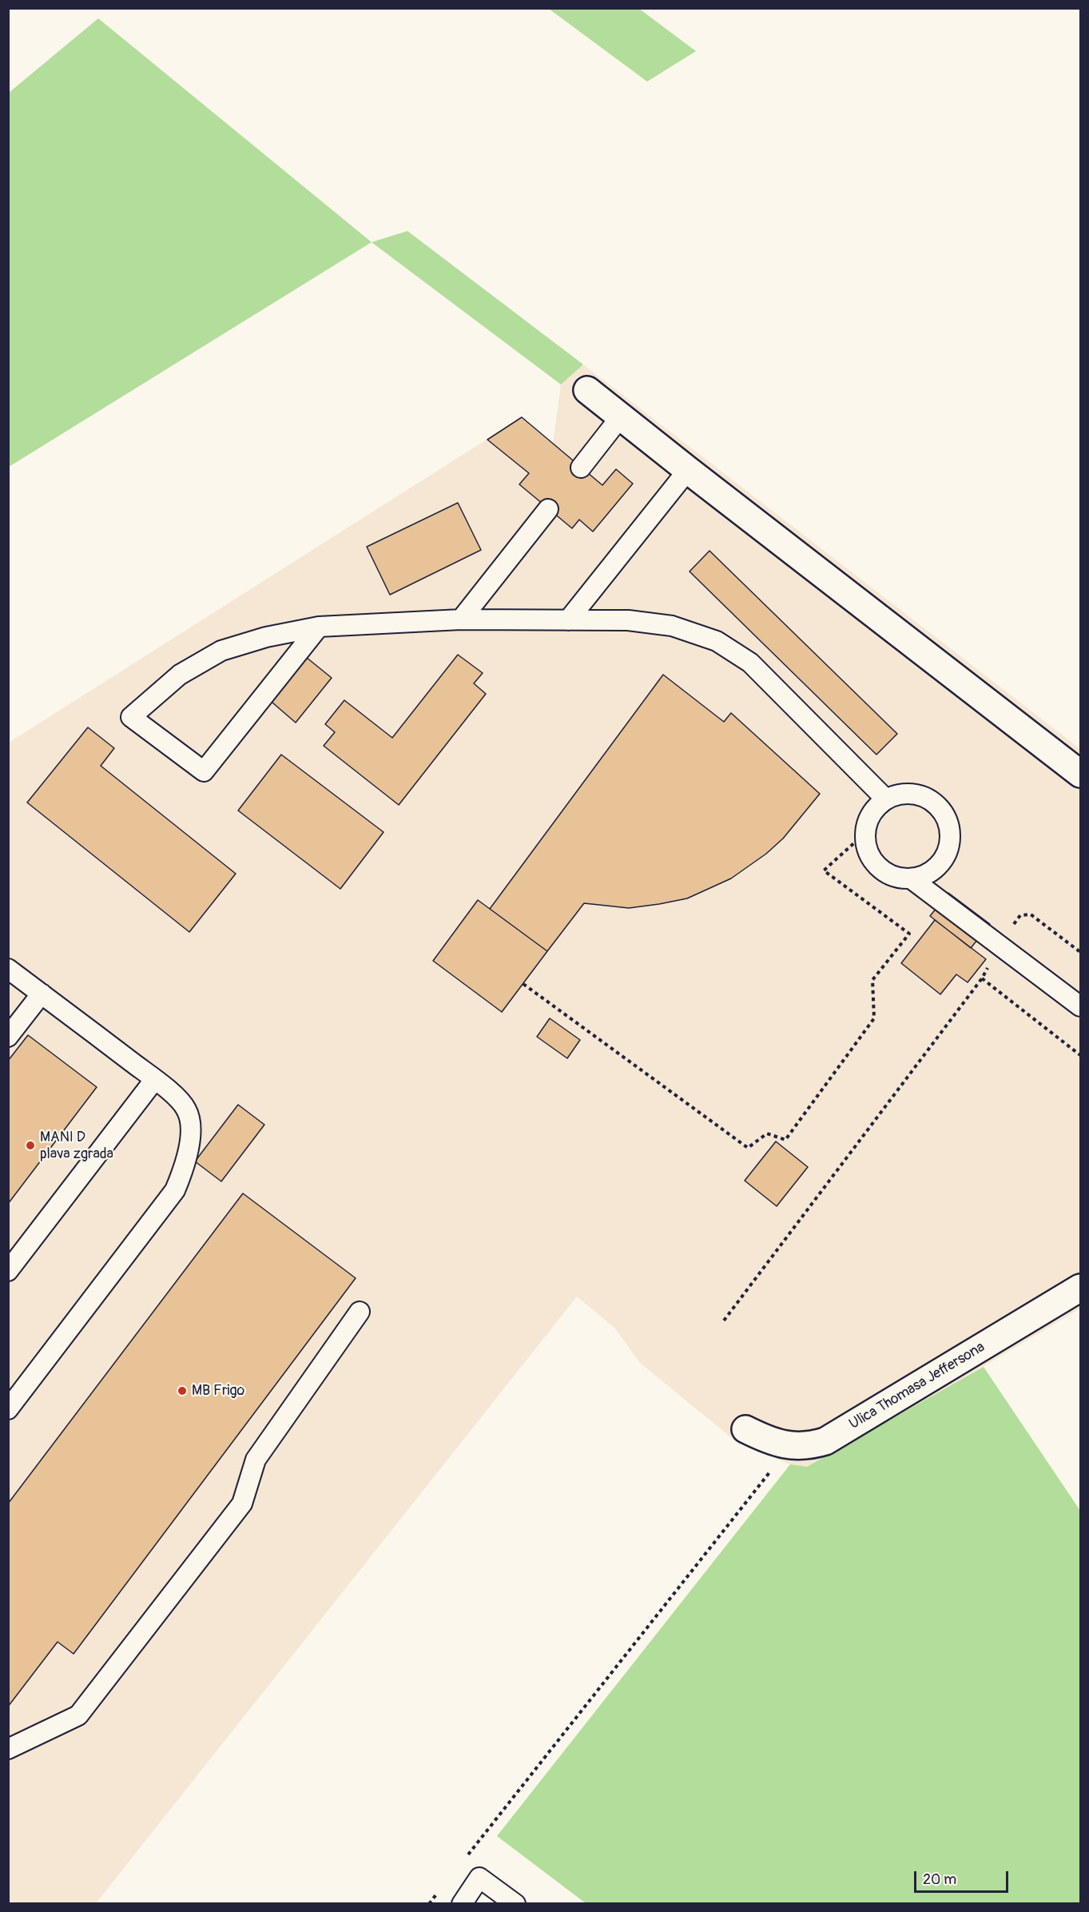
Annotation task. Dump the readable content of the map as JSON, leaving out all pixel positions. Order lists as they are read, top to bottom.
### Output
{
  "streets": {
    "street": ["Ulica Thomasa Jeffersona"]
  },
  "places": ["MANI D plava zgrada", "MB Frigo"],
  "scale_bar": "20 m"
}
